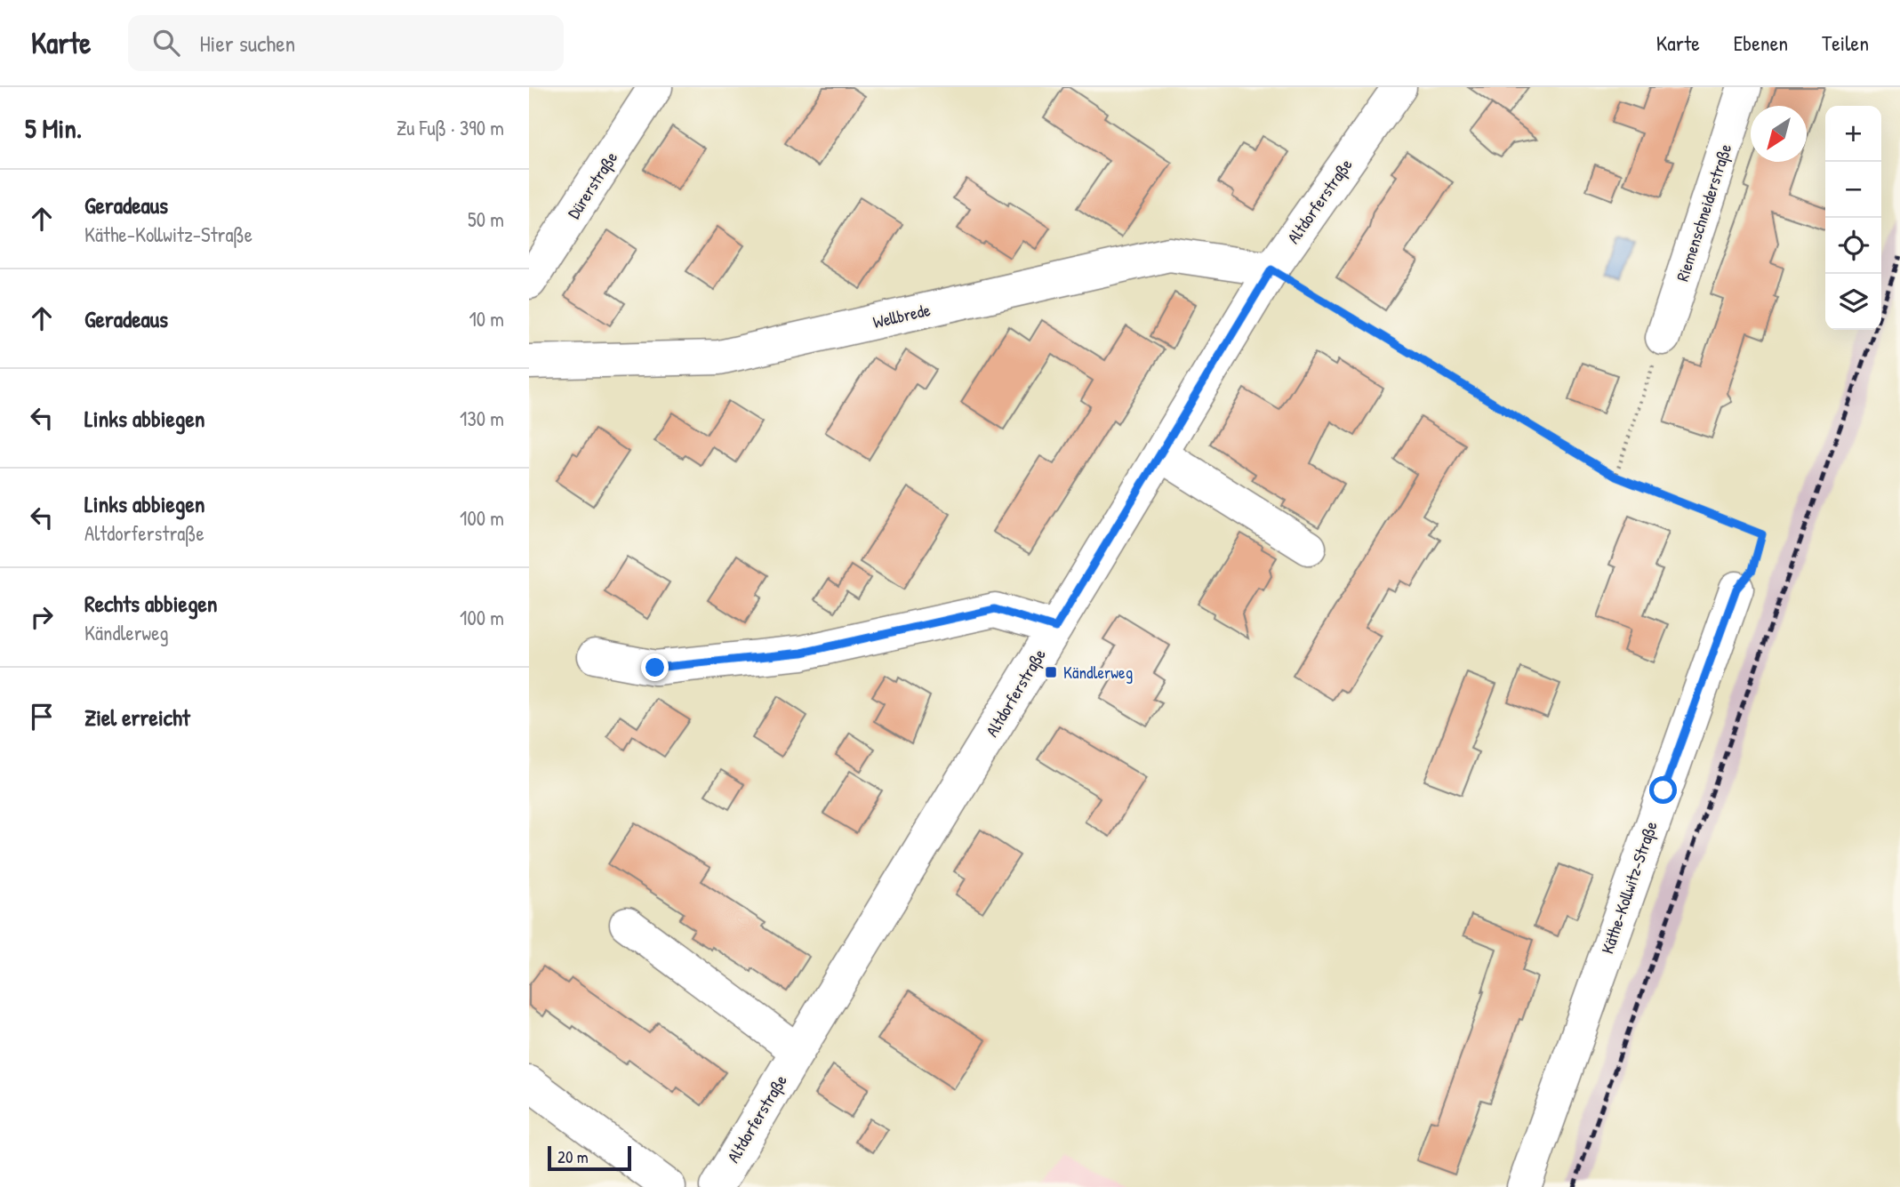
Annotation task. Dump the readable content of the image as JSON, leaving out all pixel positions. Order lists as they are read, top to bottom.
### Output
{
  "streets": {
    "street": [
      "Dürerstraße",
      "Altdorferstraße",
      "Riemenschneiderstraße",
      "Wellbrede",
      "Käthe-Kollwitz-Straße"
    ]
  },
  "crossings": [
    ["Altdorferstraße", "Wellbrede"]
  ],
  "places": {
    "transit": ["Kändlerweg"]
  },
  "scale_bar": "20 m",
  "north": "bottom left",
  "page": {
    "header": "Karte",
    "search": "Hier suchen",
    "nav": ["Karte", "Ebenen", "Teilen"],
    "heading": ["5 Min.", "Zu Fuß · 390 m"],
    "map_buttons": ["+", "−"],
    "list": [
      ["Geradeaus", "Käthe-Kollwitz-Straße", "50 m"],
      ["Geradeaus", "10 m"],
      ["Links abbiegen", "130 m"],
      ["Links abbiegen", "Altdorferstraße", "100 m"],
      ["Rechts abbiegen", "Kändlerweg", "100 m"],
      "Ziel erreicht"
    ],
    "scale": "20 m"
  }
}
